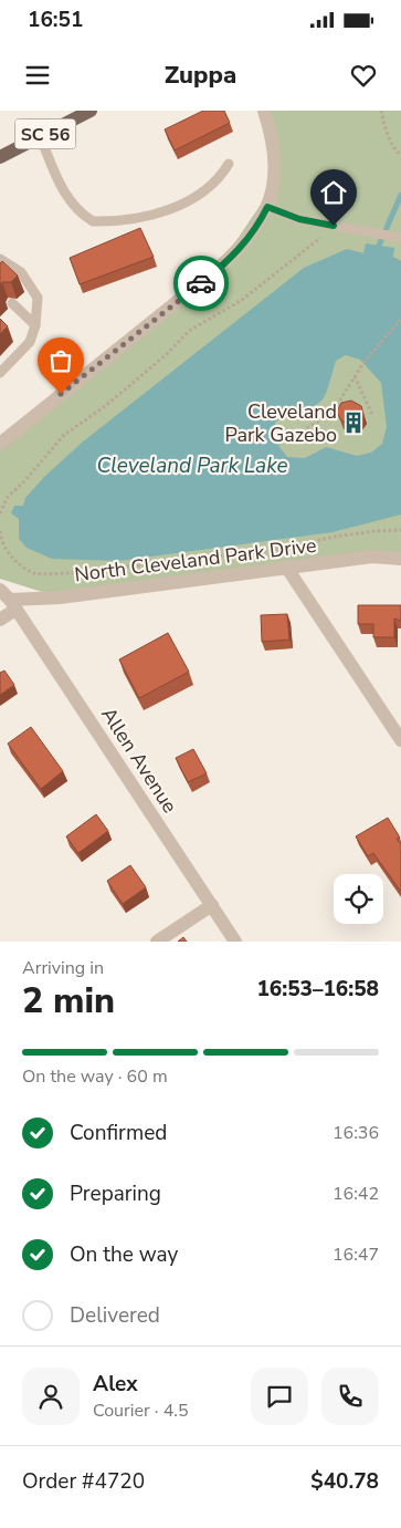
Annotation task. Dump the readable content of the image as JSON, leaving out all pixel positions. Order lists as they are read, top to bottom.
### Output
{
  "streets": {
    "main road": ["SC 56"],
    "street": ["North Cleveland Park Drive", "Allen Avenue"]
  },
  "crossings": [
    ["North Cleveland Park Drive", "Allen Avenue"]
  ],
  "water": ["Cleveland Park Lake"],
  "places": {
    "building": ["Cleveland Park Gazebo"]
  },
  "page": {
    "status": "16:51",
    "header": "Zuppa",
    "heading": ["2 min", "Arriving in", "16:53–16:58"],
    "panel": [
      "Alex",
      "Courier · 4.5",
      "Order #4720",
      "$40.78"
    ],
    "bar": "On the way · 60 m",
    "list": [
      ["Confirmed", "16:36"],
      ["Preparing", "16:42"],
      ["On the way", "16:47"],
      "Delivered"
    ]
  }
}
